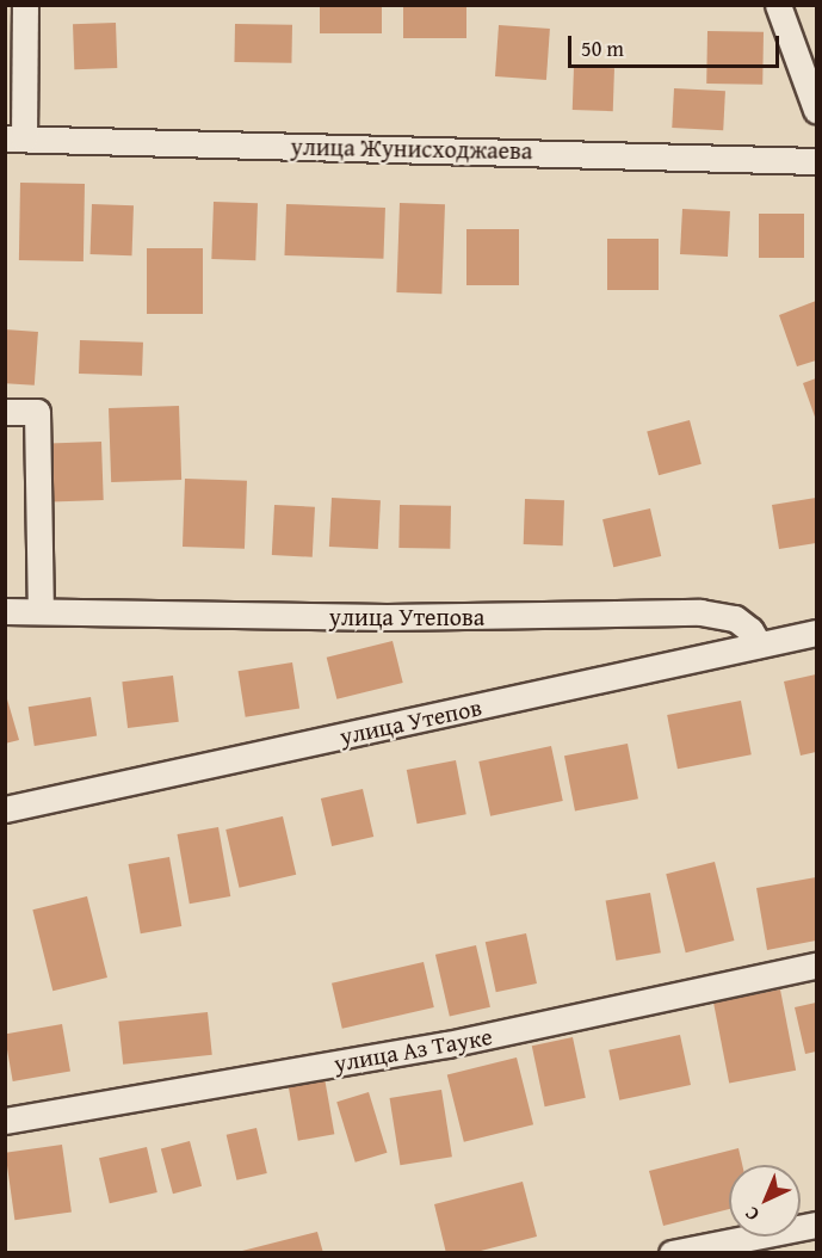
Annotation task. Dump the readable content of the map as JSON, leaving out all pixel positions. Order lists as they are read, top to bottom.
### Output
{
  "streets": {
    "street": [
      "улица Жунисходжаева",
      "улица Утепова",
      "улица Утепов",
      "улица Аз Тауке"
    ]
  },
  "crossings": [
    ["улица Утепова", "улица Утепов"]
  ],
  "scale_bar": "50 m",
  "north": "bottom left"
}
